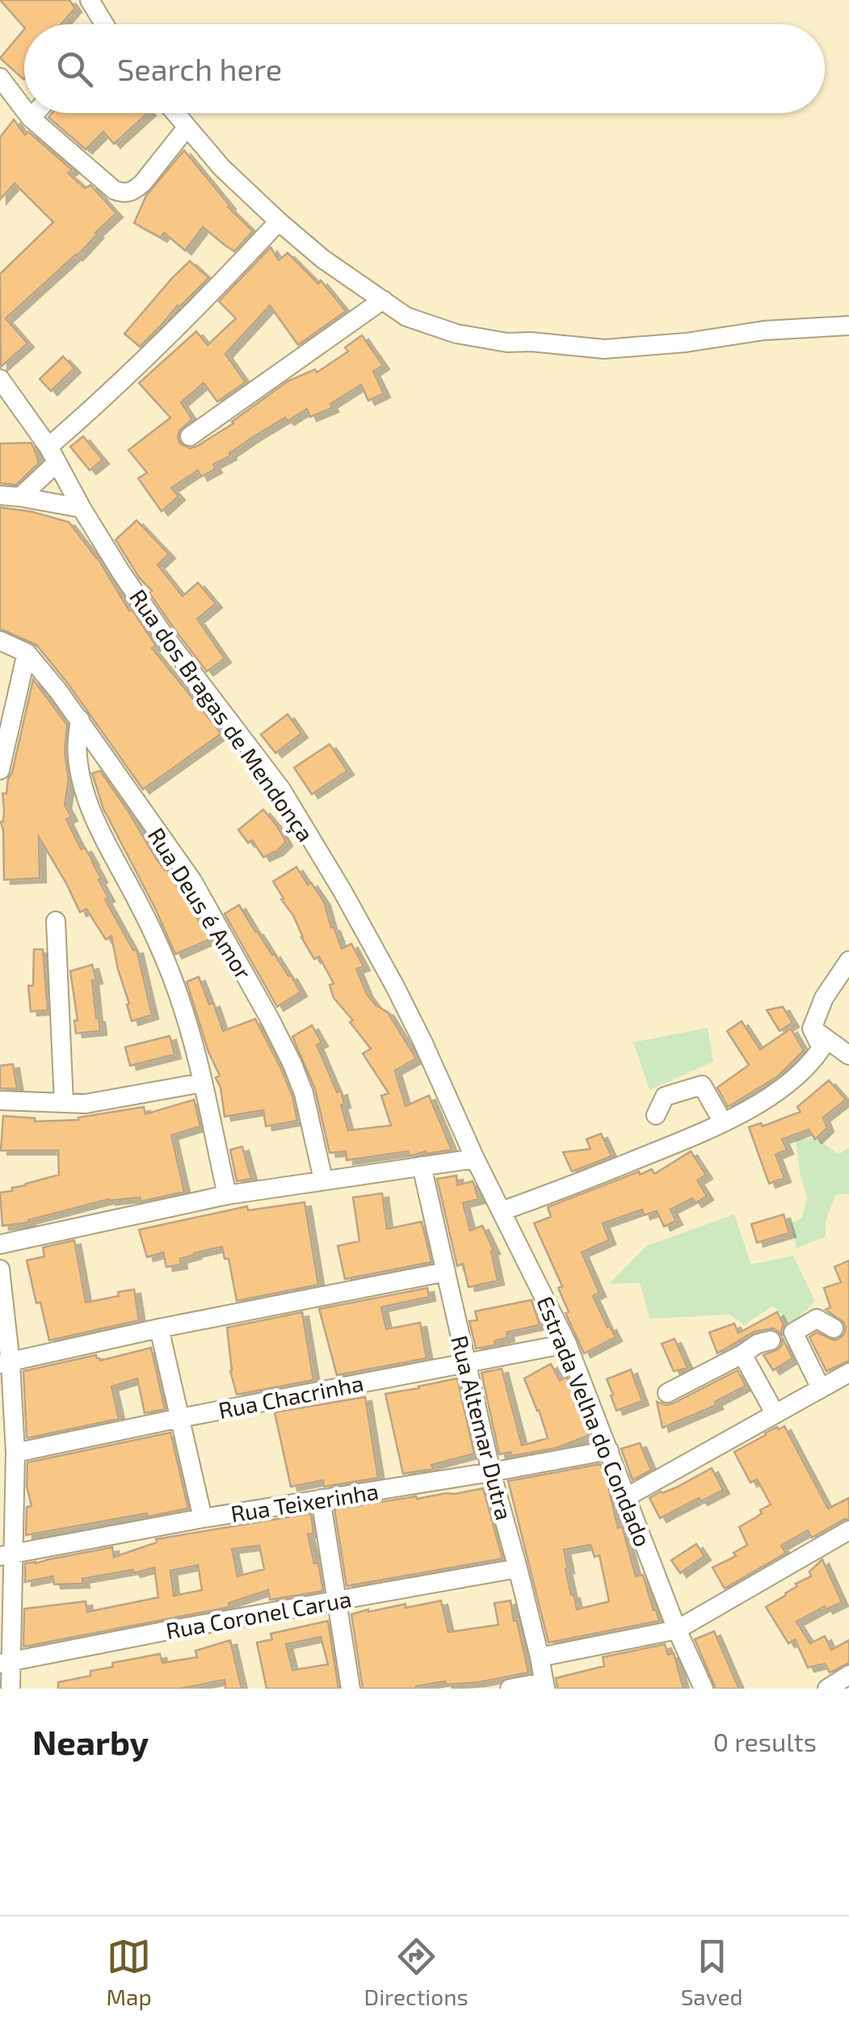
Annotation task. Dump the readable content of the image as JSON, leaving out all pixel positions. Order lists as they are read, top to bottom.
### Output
{
  "streets": {
    "street": [
      "Rua dos Bragas de Mendonça",
      "Rua Deus é Amor",
      "Rua Chacrinha",
      "Estrada Velha do Condado",
      "Rua Altemar Dutra",
      "Rua Teixerinha",
      "Rua Coronel Carua"
    ]
  },
  "crossings": [
    ["Rua dos Bragas de Mendonça", "Estrada Velha do Condado"],
    ["Rua Chacrinha", "Estrada Velha do Condado"],
    ["Rua Chacrinha", "Rua Altemar Dutra"],
    ["Estrada Velha do Condado", "Rua Teixerinha"],
    ["Rua Altemar Dutra", "Rua Teixerinha"],
    ["Rua Altemar Dutra", "Rua Coronel Carua"]
  ],
  "page": {
    "search": "Search here",
    "heading": ["Nearby", "0 results"],
    "nav": ["Map", "Directions", "Saved"]
  }
}
